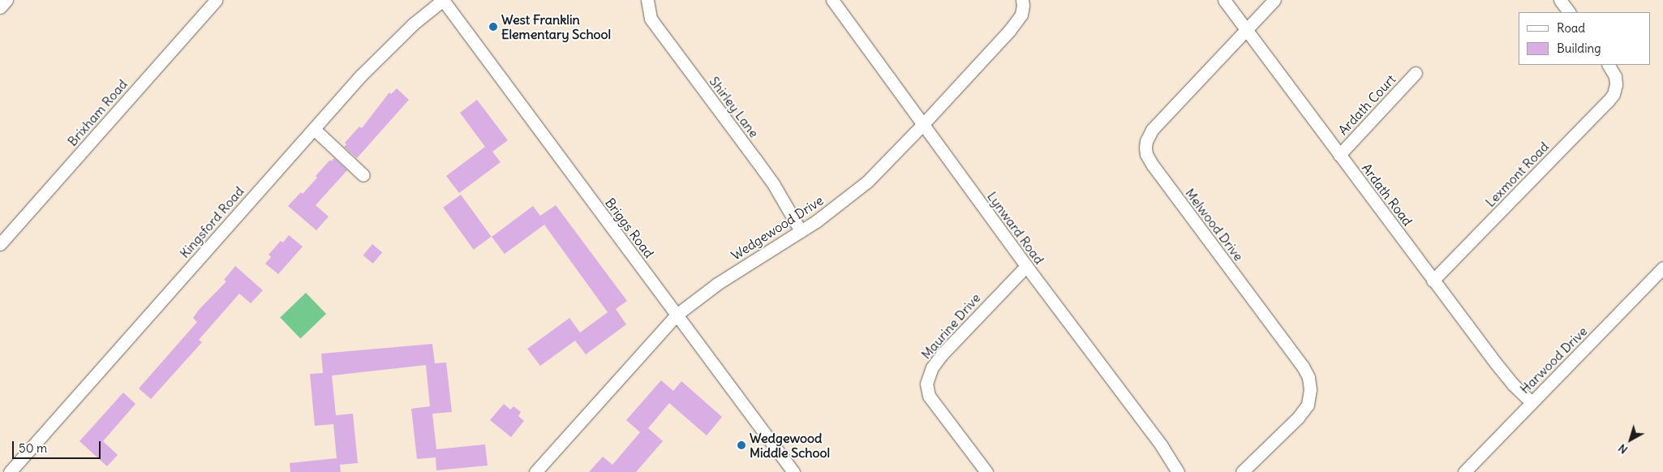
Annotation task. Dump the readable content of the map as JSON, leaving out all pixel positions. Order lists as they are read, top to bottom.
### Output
{
  "streets": {
    "street": [
      "Ardath Court",
      "Shirley Lane",
      "Brixham Road",
      "Lexmont Road",
      "Ardath Road",
      "Kingsford Road",
      "Melwood Drive",
      "Briggs Road",
      "Wedgewood Drive",
      "Lynward Road",
      "Maurine Drive",
      "Harwood Drive"
    ]
  },
  "crossings": [
    ["Ardath Court", "Ardath Road"],
    ["Shirley Lane", "Wedgewood Drive"],
    ["Lexmont Road", "Ardath Road"],
    ["Ardath Road", "Melwood Drive"],
    ["Ardath Road", "Harwood Drive"],
    ["Kingsford Road", "Briggs Road"],
    ["Briggs Road", "Wedgewood Drive"],
    ["Wedgewood Drive", "Lynward Road"],
    ["Lynward Road", "Maurine Drive"]
  ],
  "places": ["West Franklin Elementary School", "Wedgewood Middle School"],
  "legend": ["Road", "Building"],
  "scale_bar": "50 m",
  "north": "bottom left"
}
